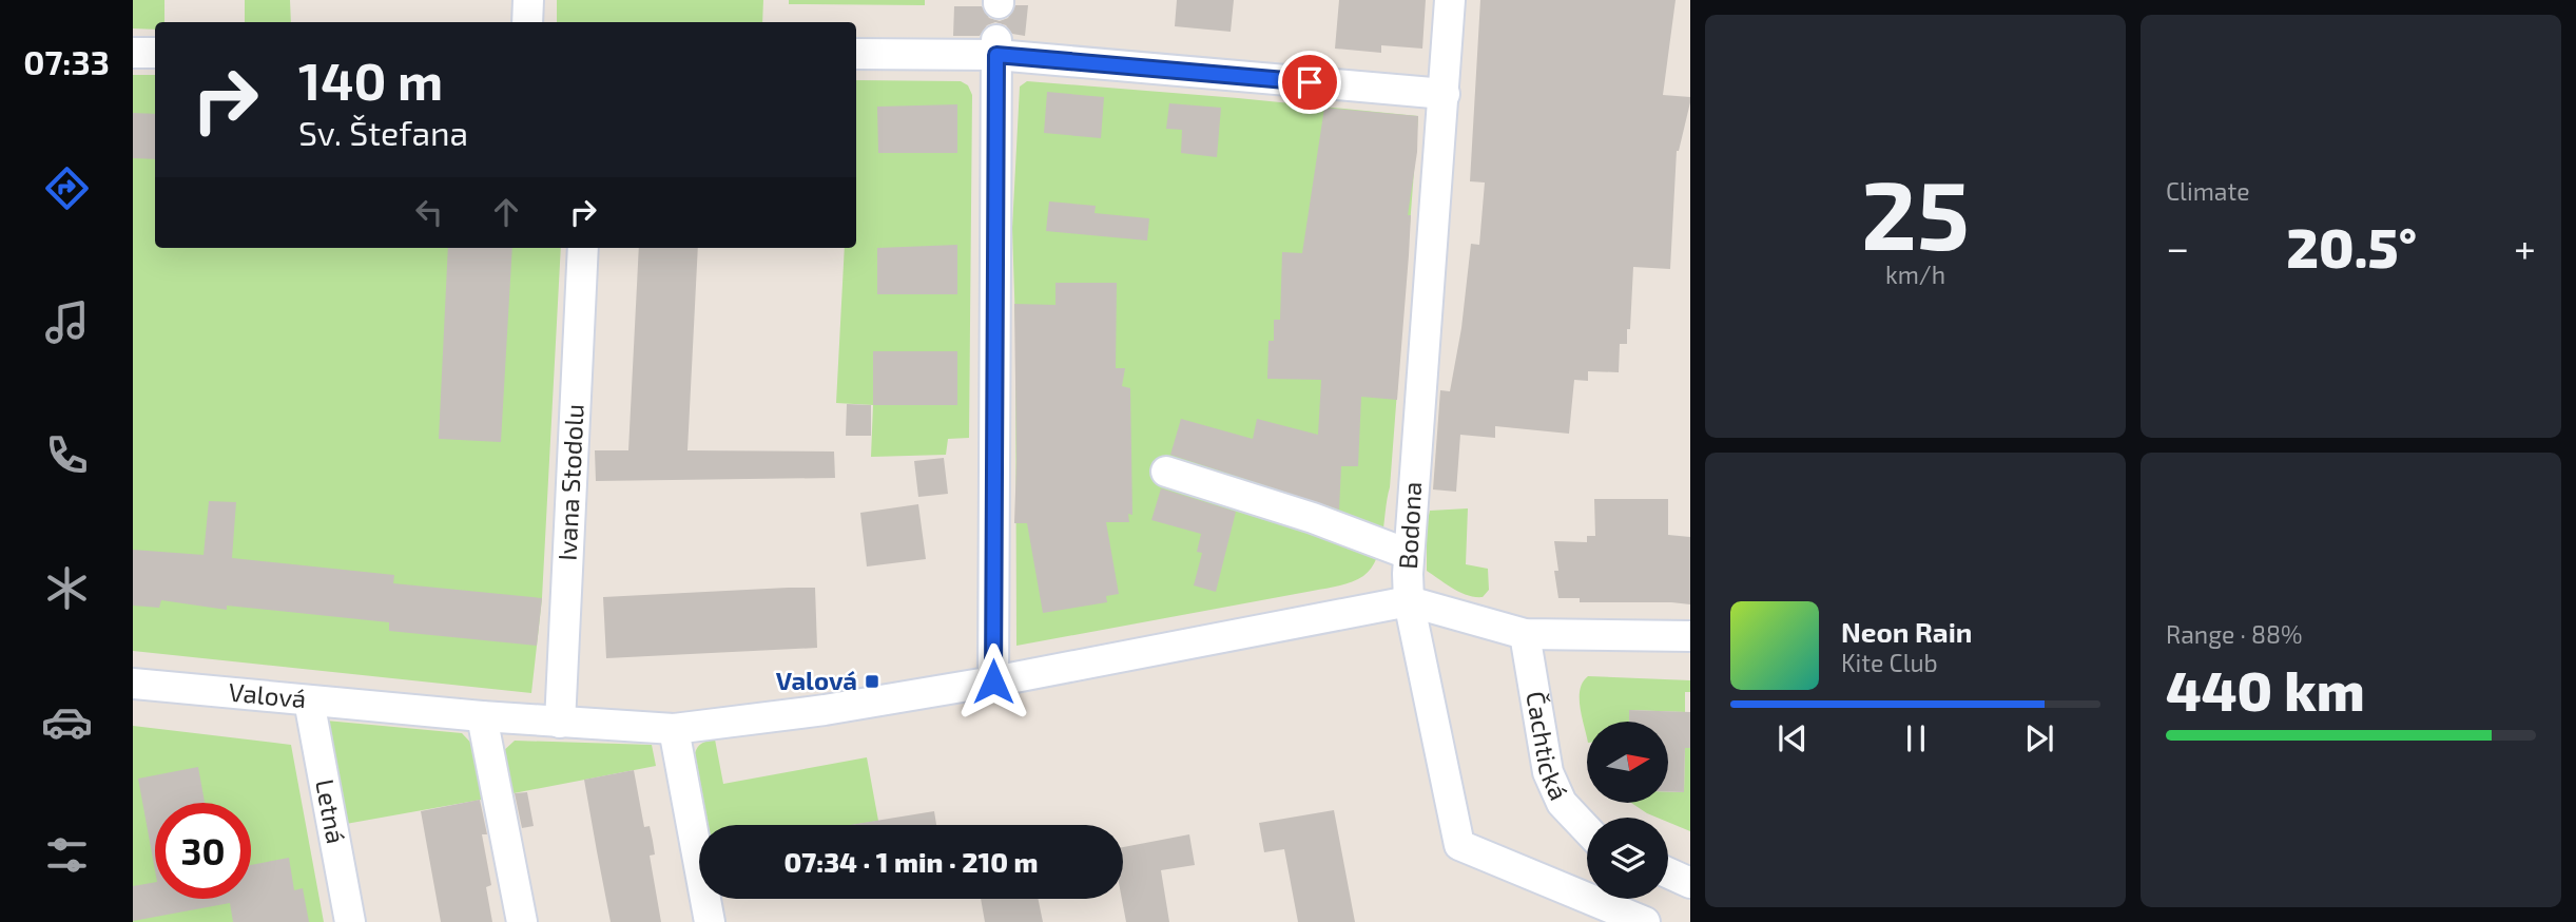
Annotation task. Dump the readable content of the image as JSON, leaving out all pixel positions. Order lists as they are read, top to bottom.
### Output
{
  "streets": {
    "street": [
      "Ivana Stodolu",
      "Bodona",
      "Valová",
      "Čachtická",
      "Letná"
    ]
  },
  "crossings": [
    ["Ivana Stodolu", "Valová"],
    ["Bodona", "Valová"],
    ["Valová", "Letná"]
  ],
  "places": {
    "transit": ["Valová"]
  },
  "north": "right",
  "page": {
    "tabs": "07:33",
    "tile": [
      ["25", "km/h"],
      "Climate",
      ["Range · 88%", "440 km"]
    ],
    "turn": ["140 m", "Sv. Štefana"],
    "heat": ["−", "20.5°", "+"],
    "song": ["Neon Rain", "Kite Club"],
    "limit": "30",
    "trip": "07:34 · 1 min · 210 m"
  }
}
